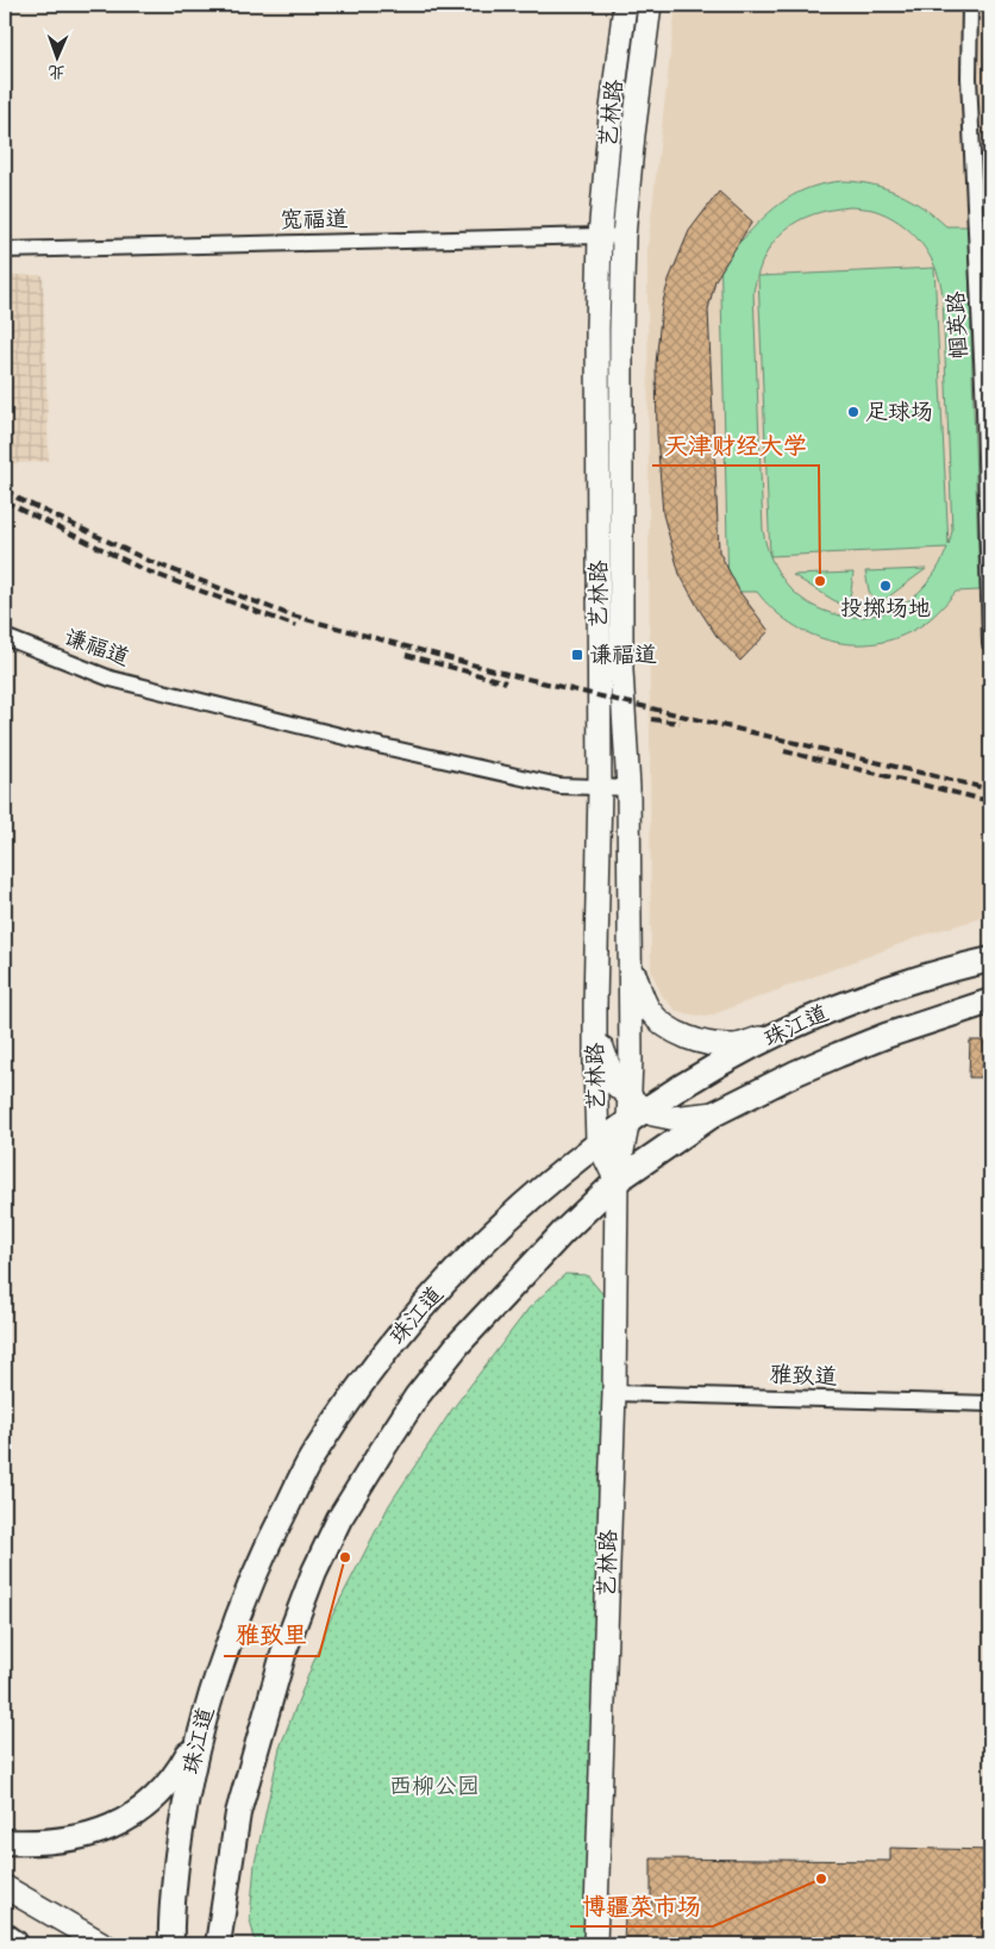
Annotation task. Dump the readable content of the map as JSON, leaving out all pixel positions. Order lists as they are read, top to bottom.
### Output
{
  "streets": {
    "main road": ["珠江道"],
    "street": [
      "艺林路",
      "宽福道",
      "帼英路",
      "谦福道",
      "雅致道"
    ]
  },
  "crossings": [
    ["艺林路", "宽福道"],
    ["艺林路", "谦福道"],
    ["艺林路", "珠江道"],
    ["艺林路", "雅致道"]
  ],
  "parks": ["西柳公园"],
  "places": {
    "other": [
      "足球场",
      "天津财经大学",
      "投掷场地",
      "雅致里",
      "博疆菜市场"
    ],
    "transit": ["谦福道"]
  },
  "north": "bottom"
}
